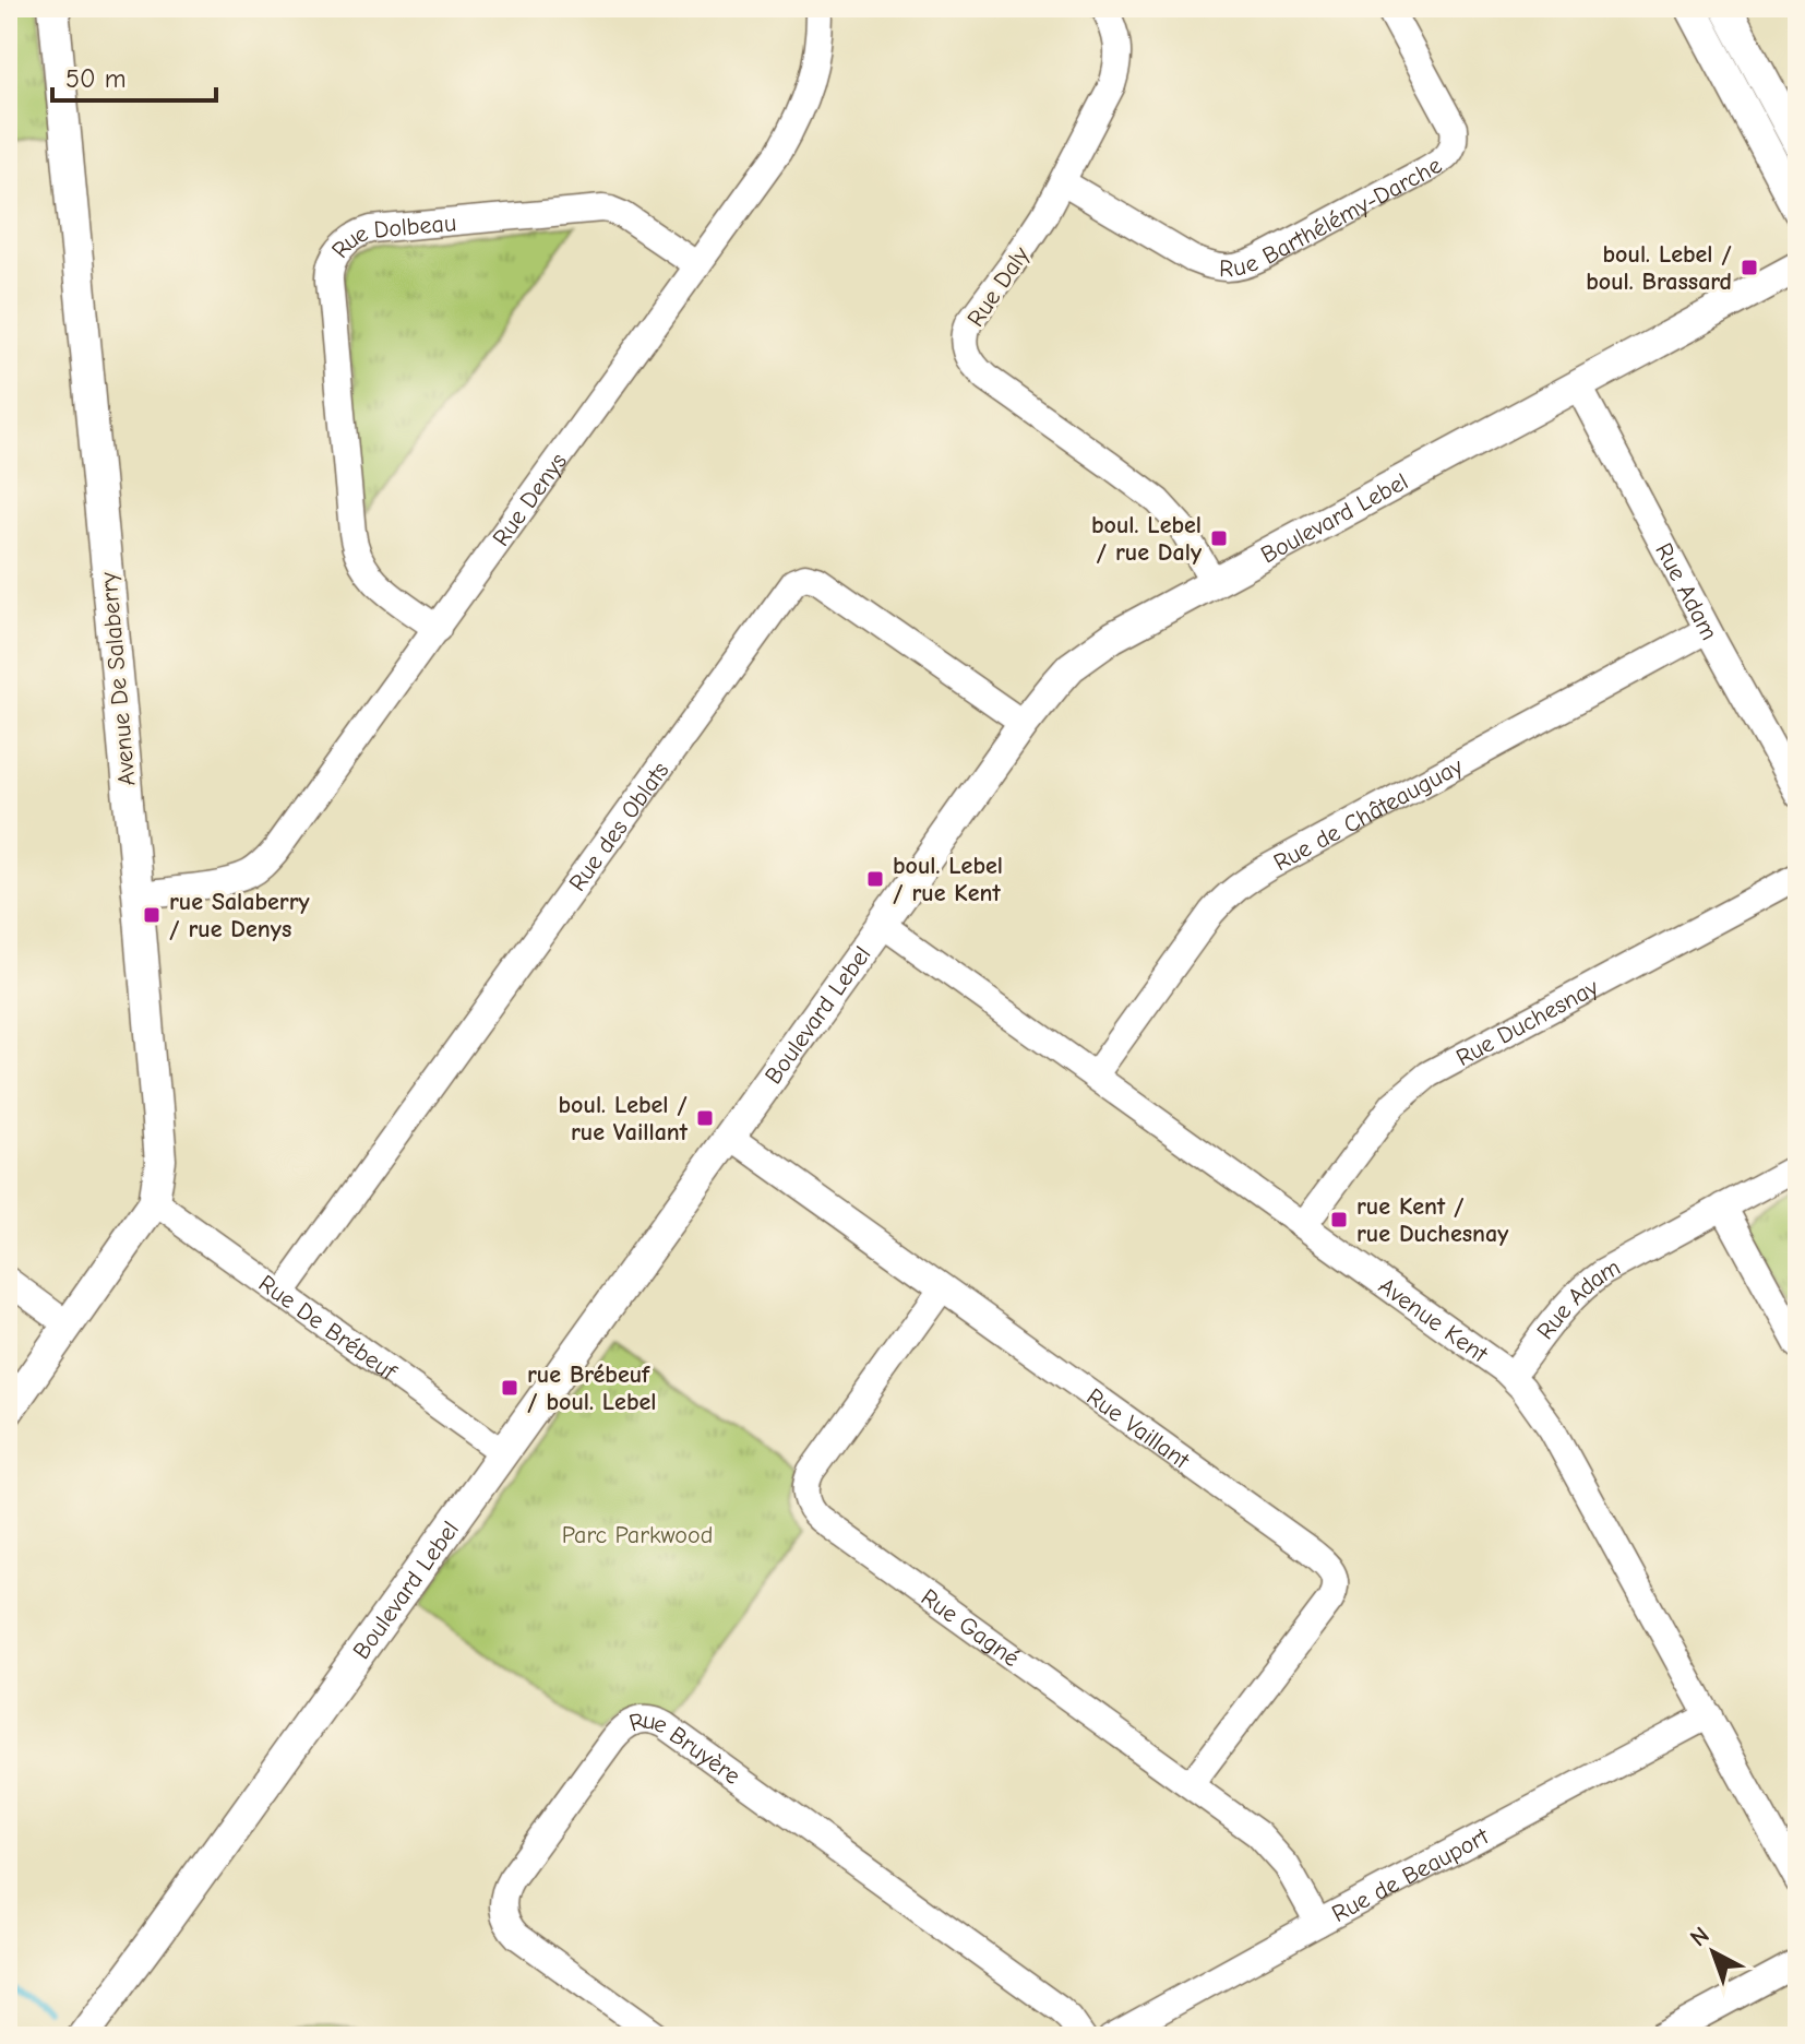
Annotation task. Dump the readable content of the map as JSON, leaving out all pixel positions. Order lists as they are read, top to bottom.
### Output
{
  "streets": {
    "street": [
      "Rue Barthélémy-Darche",
      "Rue Dolbeau",
      "Rue Daly",
      "Rue Denys",
      "Boulevard Lebel",
      "Rue Adam",
      "Avenue De Salaberry",
      "Rue de Châteauguay",
      "Rue des Oblats",
      "Rue Duchesnay",
      "Avenue Kent",
      "Rue De Brébeuf",
      "Rue Vaillant",
      "Rue Gagné",
      "Rue Bruyère",
      "Rue de Beauport"
    ]
  },
  "crossings": [
    ["Rue Barthélémy-Darche", "Rue Daly"],
    ["Rue Dolbeau", "Rue Denys"],
    ["Rue Daly", "Boulevard Lebel"],
    ["Rue Denys", "Avenue De Salaberry"],
    ["Boulevard Lebel", "Rue Adam"],
    ["Boulevard Lebel", "Rue des Oblats"],
    ["Boulevard Lebel", "Avenue Kent"],
    ["Boulevard Lebel", "Rue De Brébeuf"],
    ["Boulevard Lebel", "Rue Vaillant"],
    ["Rue Adam", "Rue de Châteauguay"],
    ["Rue Adam", "Avenue Kent"],
    ["Avenue De Salaberry", "Rue De Brébeuf"],
    ["Rue de Châteauguay", "Avenue Kent"],
    ["Rue des Oblats", "Rue De Brébeuf"],
    ["Rue Duchesnay", "Avenue Kent"],
    ["Avenue Kent", "Rue de Beauport"],
    ["Rue Vaillant", "Rue Gagné"],
    ["Rue Gagné", "Rue de Beauport"]
  ],
  "parks": ["Parc Parkwood"],
  "places": {
    "transit": [
      "boul. Lebel / boul. Brassard",
      "boul. Lebel / rue Daly",
      "boul. Lebel / rue Kent",
      "rue Salaberry / rue Denys",
      "boul. Lebel / rue Vaillant",
      "rue Kent / rue Duchesnay",
      "rue Brébeuf / boul. Lebel"
    ]
  },
  "scale_bar": "50 m",
  "north": "top left"
}
